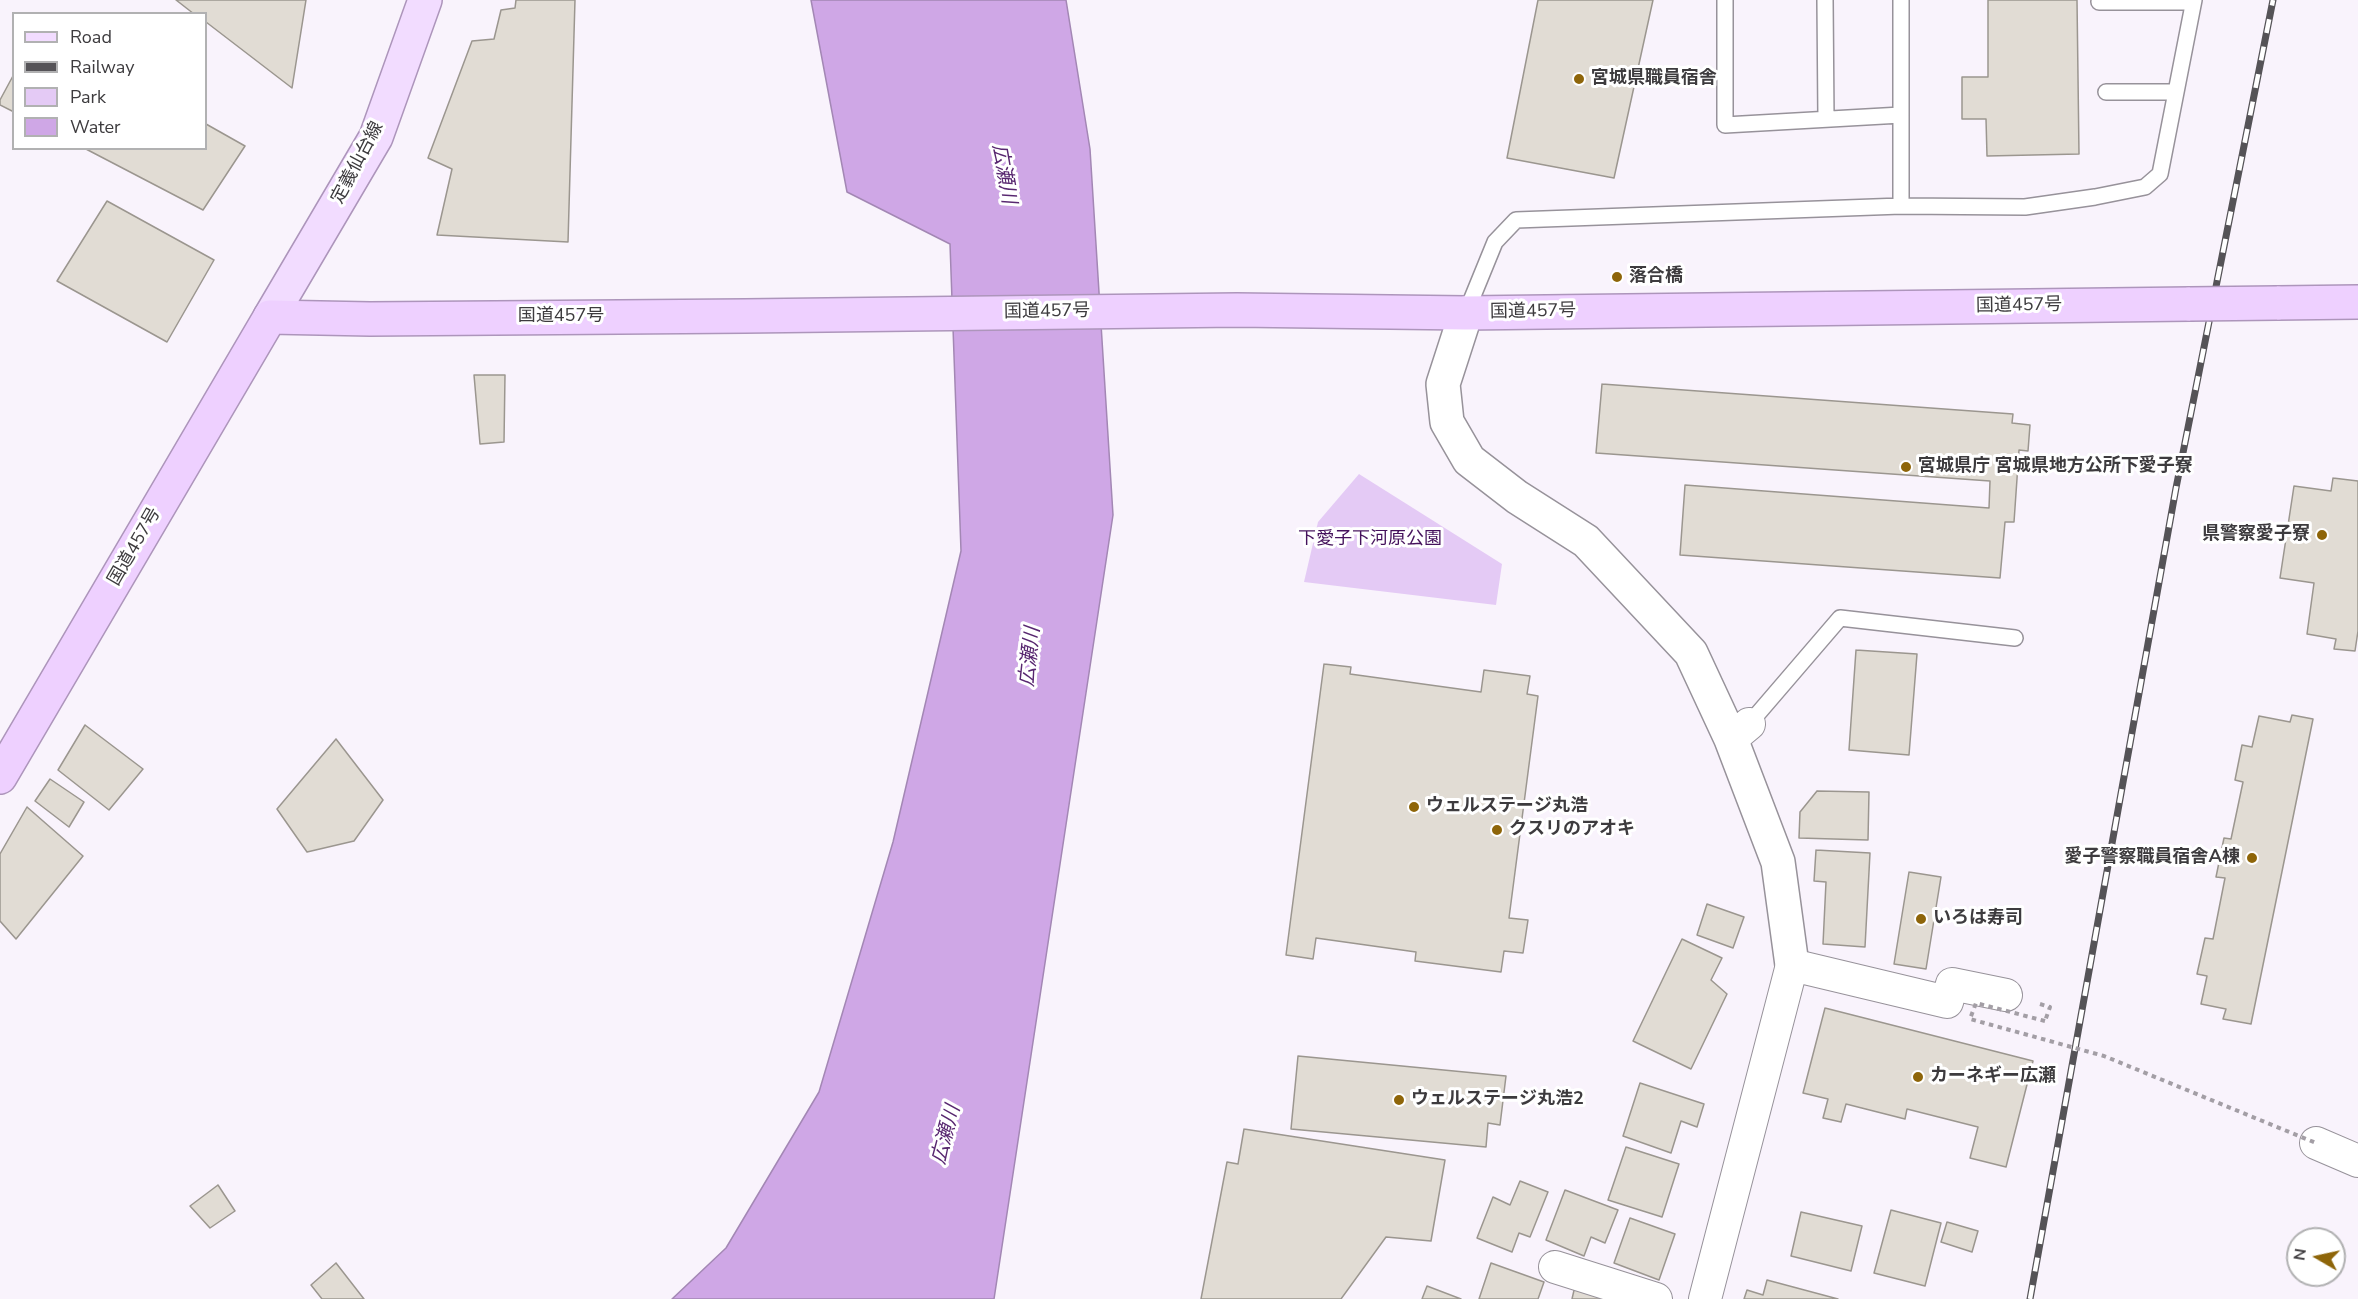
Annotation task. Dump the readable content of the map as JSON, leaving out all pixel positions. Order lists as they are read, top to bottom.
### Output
{
  "streets": {
    "highway": ["国道457号"],
    "main road": ["定義仙台線"]
  },
  "crossings": [
    ["定義仙台線", "国道457号"]
  ],
  "water": ["広瀬川"],
  "parks": ["下愛子下河原公園"],
  "places": [
    "宮城県職員宿舎",
    "落合橋",
    "宮城県庁 宮城県地方公所下愛子寮",
    "県警察愛子寮",
    "ウェルステージ丸浩",
    "クスリのアオキ",
    "愛子警察職員宿舎A棟",
    "いろは寿司",
    "カーネギー広瀬",
    "ウェルステージ丸浩2"
  ],
  "legend": [
    "Road",
    "Railway",
    "Park",
    "Water"
  ],
  "north": "left"
}
